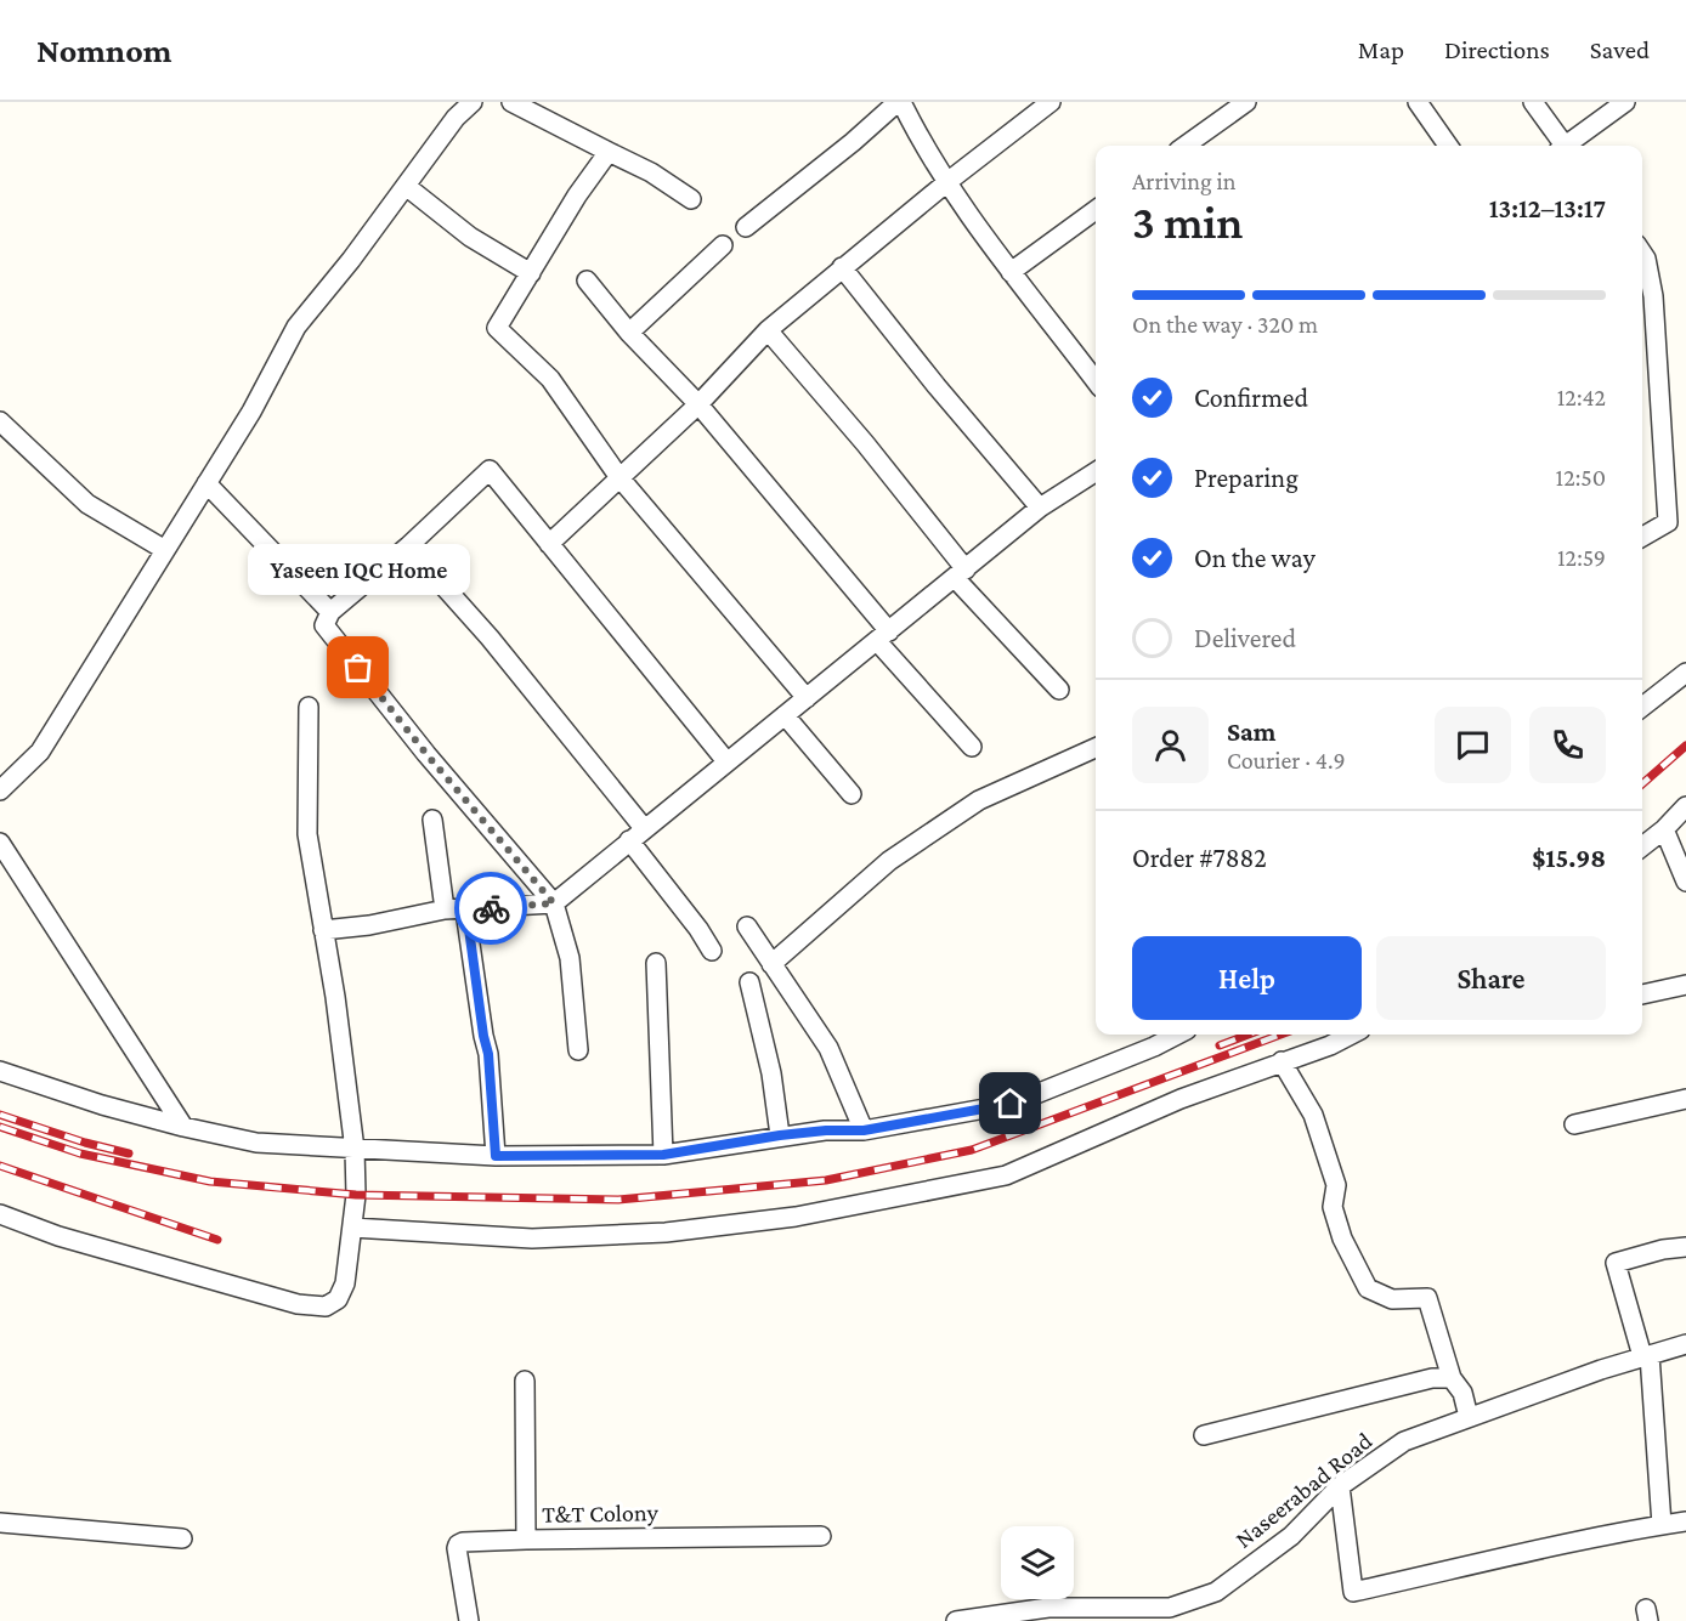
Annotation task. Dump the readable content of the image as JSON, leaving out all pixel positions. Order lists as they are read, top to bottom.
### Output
{
  "streets": {
    "street": ["Naseerabad Road", "T&T Colony"]
  },
  "places": ["Yaseen IQC Home"],
  "page": {
    "header": "Nomnom",
    "nav": ["Map", "Directions", "Saved"],
    "heading": ["3 min", "Arriving in", "13:12–13:17"],
    "panel": [
      "Sam",
      "Courier · 4.9",
      "Order #7882",
      "$15.98"
    ],
    "bar": "On the way · 320 m",
    "list": [
      ["Confirmed", "12:42"],
      ["Preparing", "12:50"],
      ["On the way", "12:59"],
      "Delivered"
    ],
    "bubble": "Yaseen IQC Home",
    "buttons": ["Help", "Share"]
  }
}
